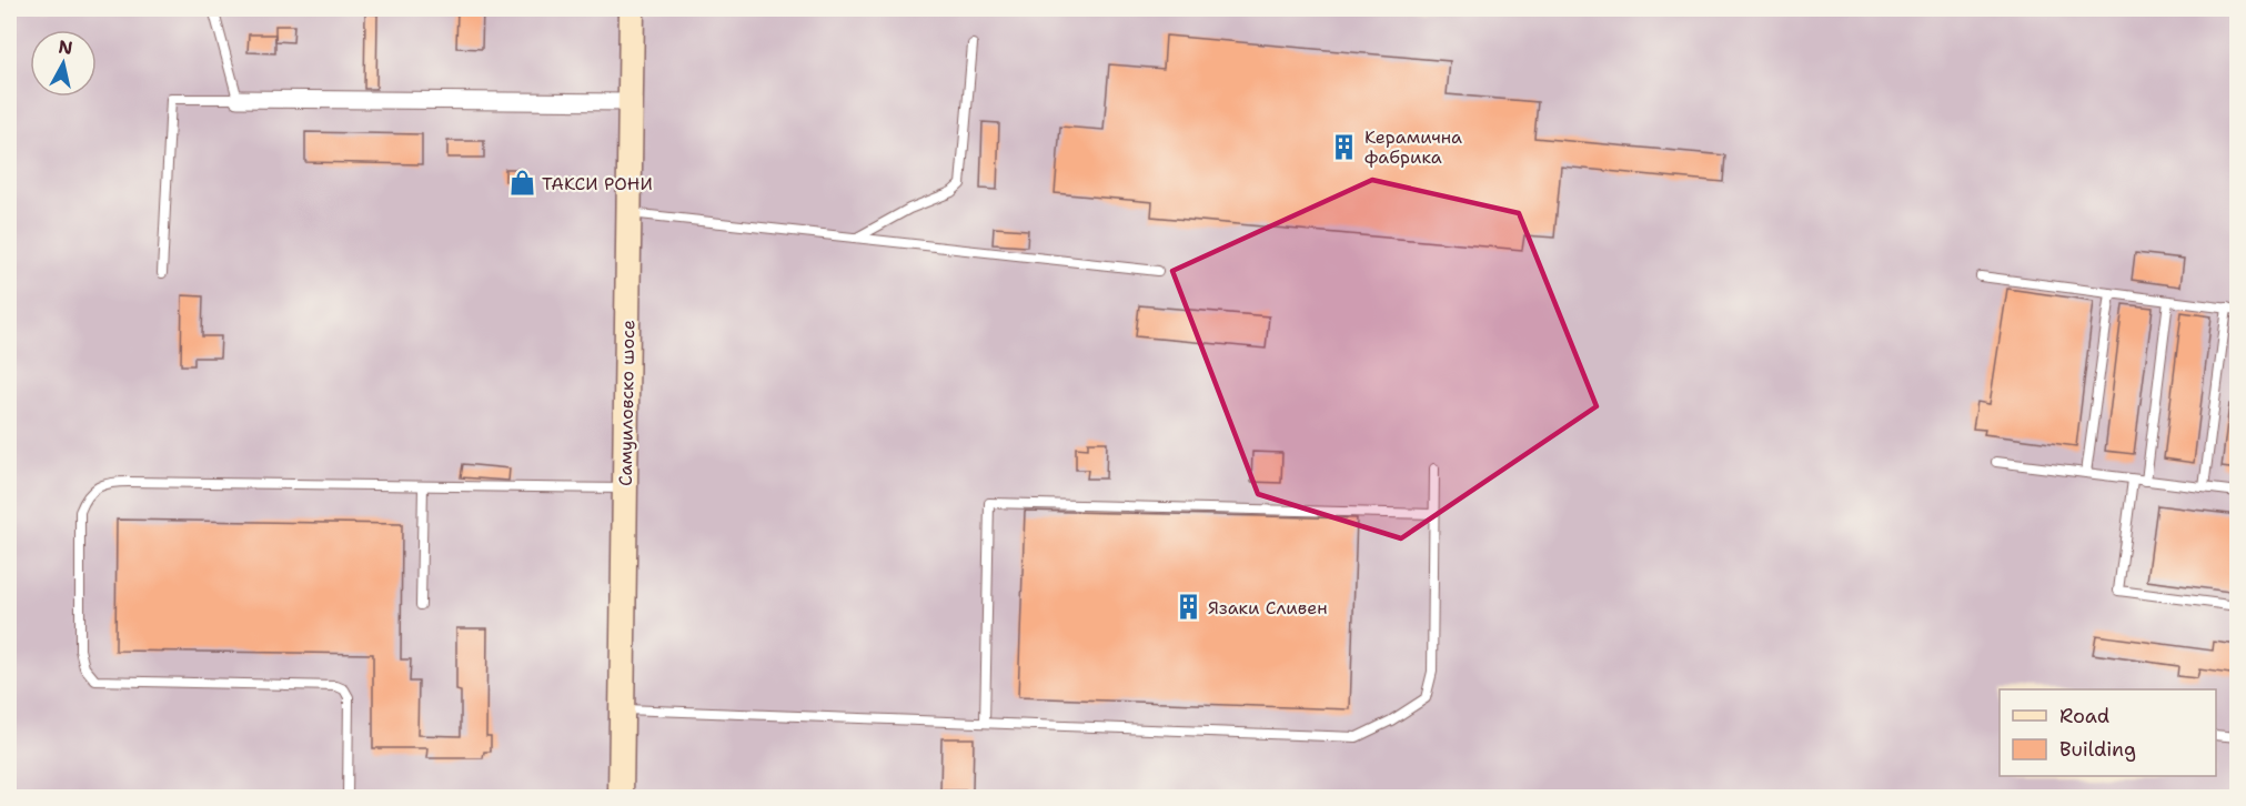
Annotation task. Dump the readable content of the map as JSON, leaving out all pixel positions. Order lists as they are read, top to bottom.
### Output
{
  "streets": {
    "street": ["Самуиловско шосе"]
  },
  "places": {
    "building": ["Керамична фабрика", "Язаки Сливен"],
    "shop": ["ТАКСИ РОНИ"]
  },
  "legend": ["Road", "Building"],
  "north": "top"
}
